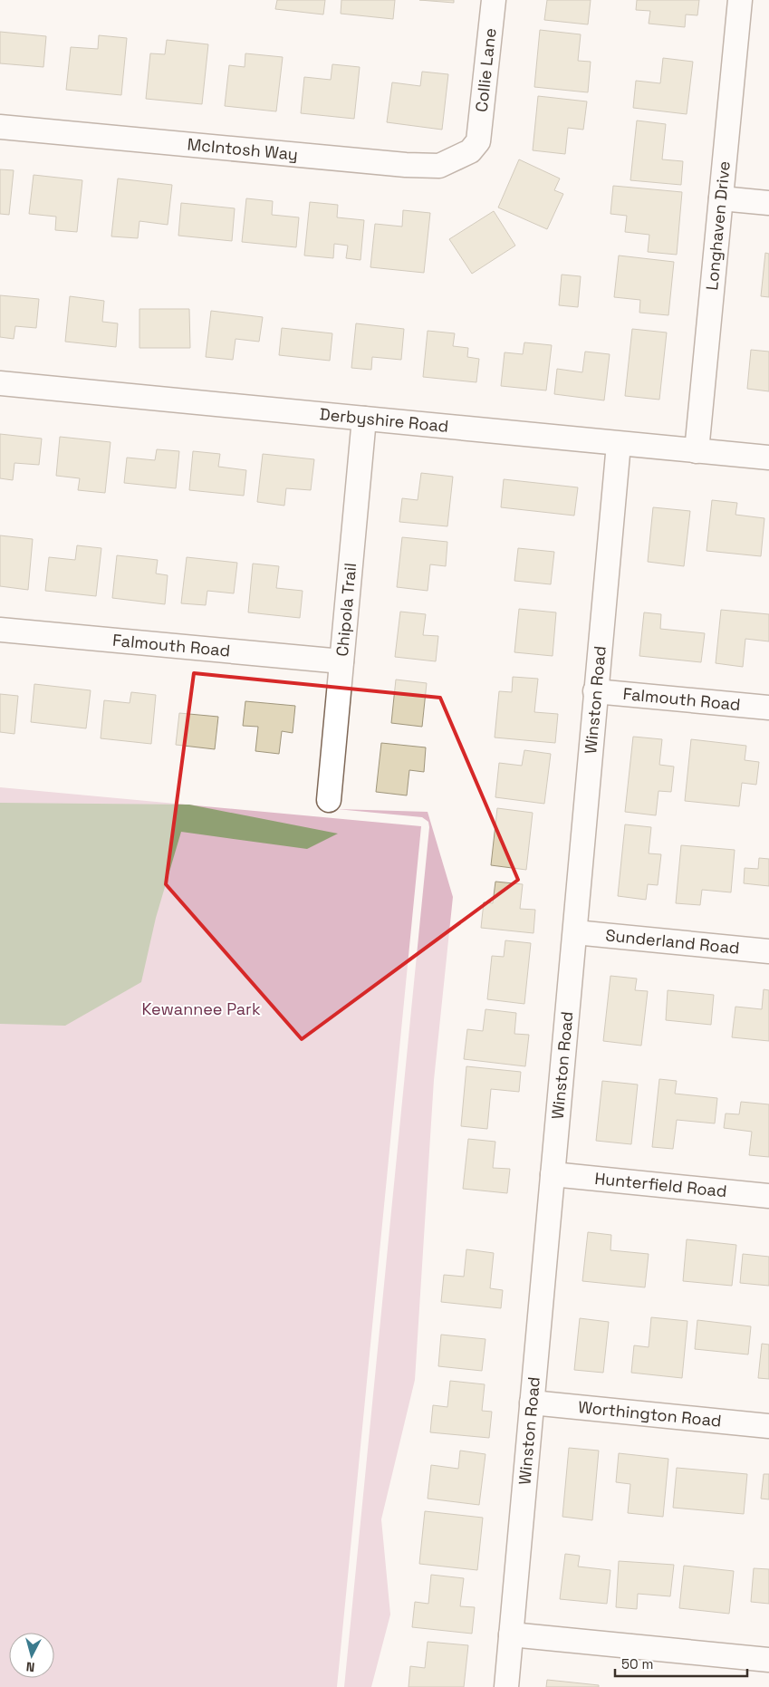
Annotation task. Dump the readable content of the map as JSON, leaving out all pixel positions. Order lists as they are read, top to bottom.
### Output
{
  "streets": {
    "street": [
      "Collie Lane",
      "McIntosh Way",
      "Longhaven Drive",
      "Derbyshire Road",
      "Chipola Trail",
      "Falmouth Road",
      "Winston Road",
      "Sunderland Road",
      "Hunterfield Road",
      "Worthington Road"
    ]
  },
  "crossings": [
    ["Collie Lane", "McIntosh Way"],
    ["Longhaven Drive", "Derbyshire Road"],
    ["Derbyshire Road", "Chipola Trail"],
    ["Derbyshire Road", "Winston Road"],
    ["Chipola Trail", "Falmouth Road"],
    ["Falmouth Road", "Winston Road"],
    ["Winston Road", "Sunderland Road"],
    ["Winston Road", "Hunterfield Road"],
    ["Winston Road", "Worthington Road"]
  ],
  "parks": ["Kewannee Park"],
  "scale_bar": "50 m",
  "north": "bottom"
}
